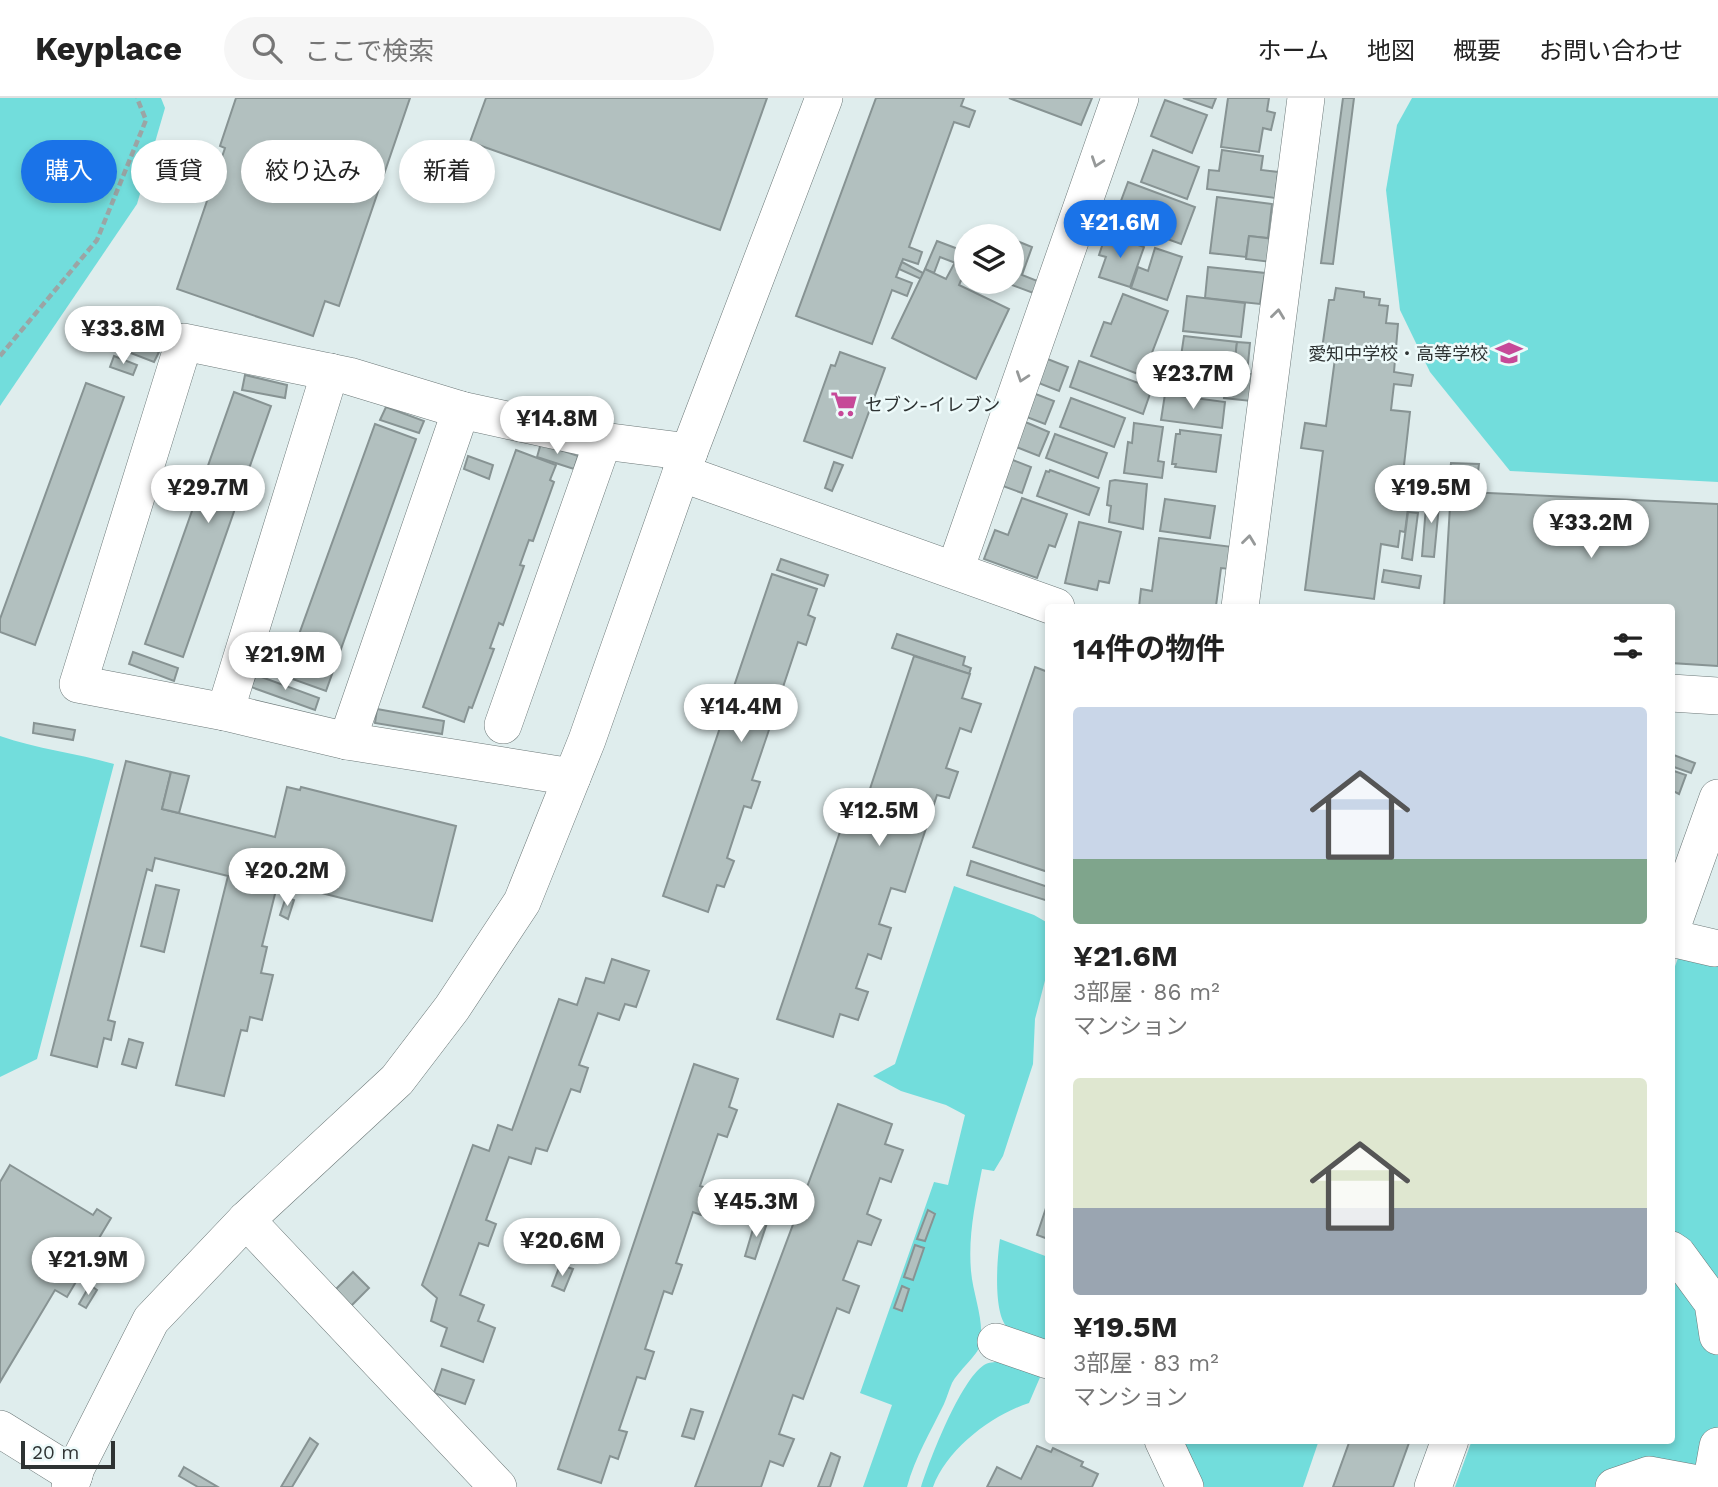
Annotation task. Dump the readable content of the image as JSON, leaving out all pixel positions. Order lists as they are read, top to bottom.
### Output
{
  "places": {
    "school or university": ["愛知中学校・高等学校"],
    "supermarket": ["セブン-イレブン"]
  },
  "scale_bar": "20 m",
  "page": {
    "header": "Keyplace",
    "search": "ここで検索",
    "nav": [
      "ホーム",
      "地図",
      "概要",
      "お問い合わせ"
    ],
    "chip": [
      "購入",
      "賃貸",
      "絞り込み",
      "新着"
    ],
    "price": [
      "¥21.6M",
      "¥33.8M",
      "¥23.7M",
      "¥14.8M",
      "¥29.7M",
      "¥19.5M",
      "¥33.2M",
      "¥21.9M",
      "¥14.4M",
      "¥12.5M",
      "¥20.2M",
      "¥45.3M",
      "¥20.6M",
      "¥21.9M"
    ],
    "heading": "14件の物件",
    "list": [
      {
        "name": "¥21.6M",
        "note": "3部屋 · 86 m² · マンション"
      },
      {
        "name": "¥19.5M",
        "note": "3部屋 · 83 m² · マンション"
      }
    ],
    "scale": "20 m"
  }
}
